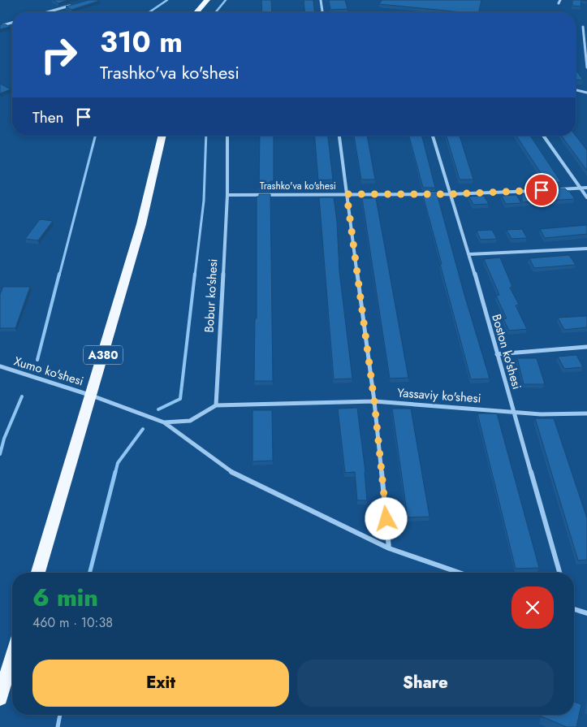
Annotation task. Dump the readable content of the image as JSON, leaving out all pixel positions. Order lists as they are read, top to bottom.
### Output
{
  "streets": {
    "highway": ["A380"],
    "street": [
      "Trashko'va ko'shesi",
      "Bobur ko'shesi",
      "Boston ko'shesi",
      "Xumo ko'shesi",
      "Yassaviy ko'shesi"
    ]
  },
  "crossings": [
    ["Trashko'va ko'shesi", "Bobur ko'shesi"],
    ["Trashko'va ko'shesi", "Boston ko'shesi"],
    ["Bobur ko'shesi", "Yassaviy ko'shesi"],
    ["Boston ko'shesi", "Yassaviy ko'shesi"],
    ["A380", "Xumo ko'shesi"]
  ],
  "page": {
    "turn": ["310 m", "Trashko'va ko'shesi"],
    "then": "Then",
    "heading": ["6 min", "460 m · 10:38"],
    "buttons": ["Exit", "Share"]
  }
}
